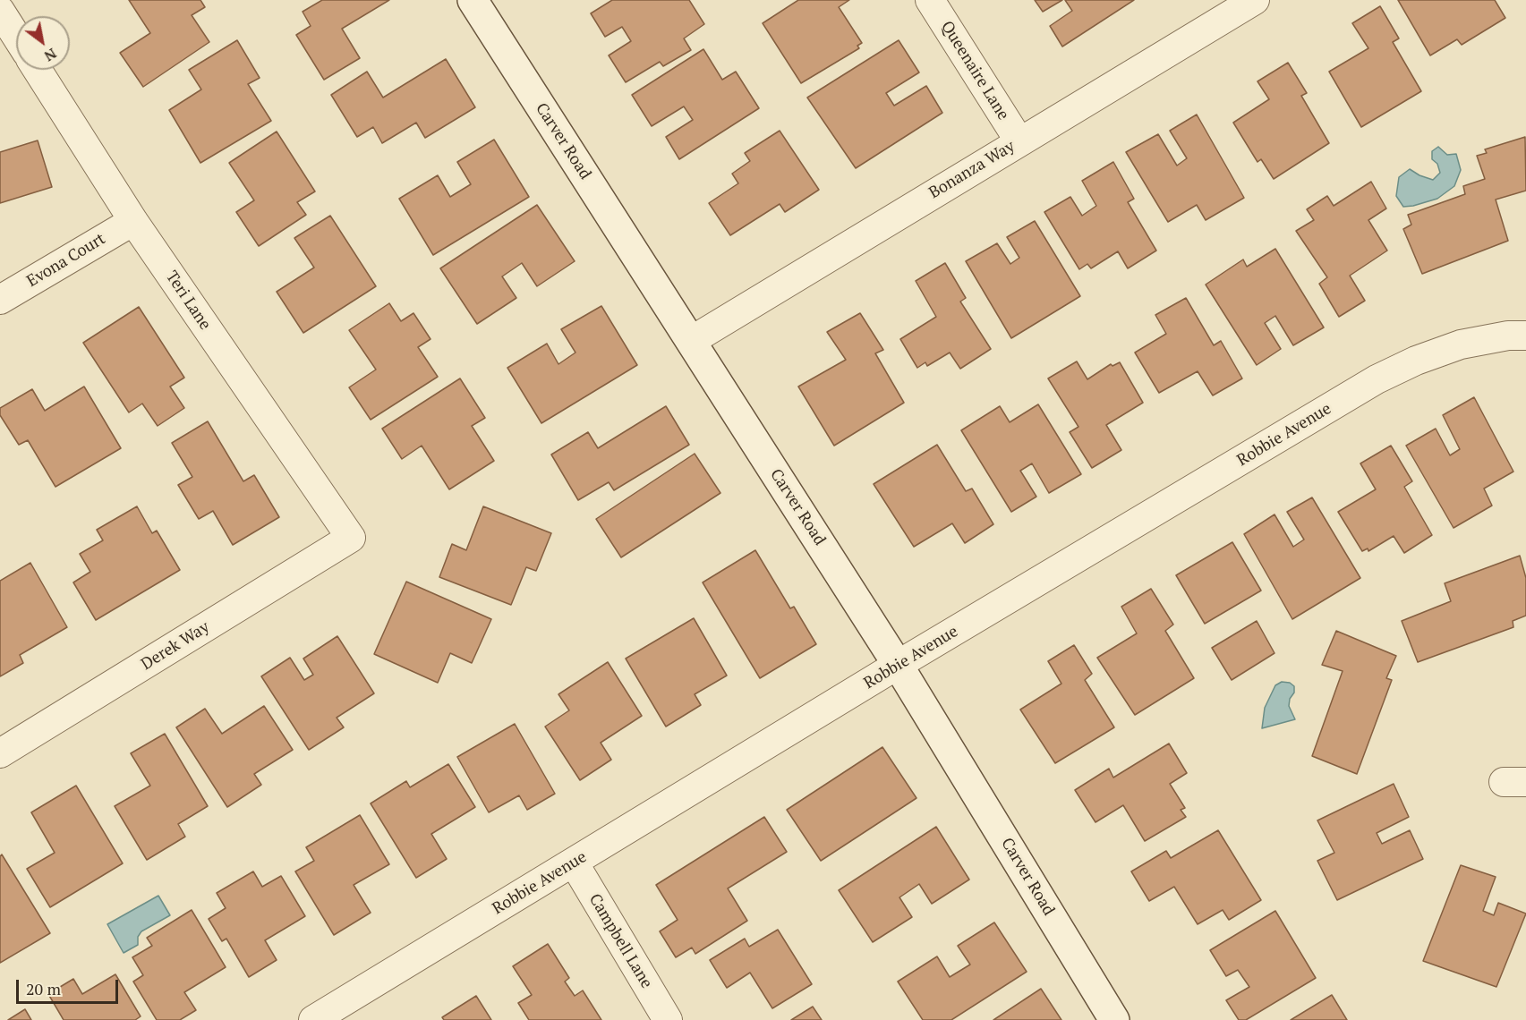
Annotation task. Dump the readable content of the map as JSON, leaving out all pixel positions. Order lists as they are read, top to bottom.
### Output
{
  "streets": {
    "street": [
      "Queenaire Lane",
      "Carver Road",
      "Bonanza Way",
      "Evona Court",
      "Teri Lane",
      "Robbie Avenue",
      "Derek Way",
      "Campbell Lane"
    ]
  },
  "crossings": [
    ["Queenaire Lane", "Bonanza Way"],
    ["Carver Road", "Bonanza Way"],
    ["Carver Road", "Robbie Avenue"],
    ["Evona Court", "Teri Lane"],
    ["Teri Lane", "Derek Way"],
    ["Robbie Avenue", "Campbell Lane"]
  ],
  "scale_bar": "20 m",
  "north": "bottom right"
}
